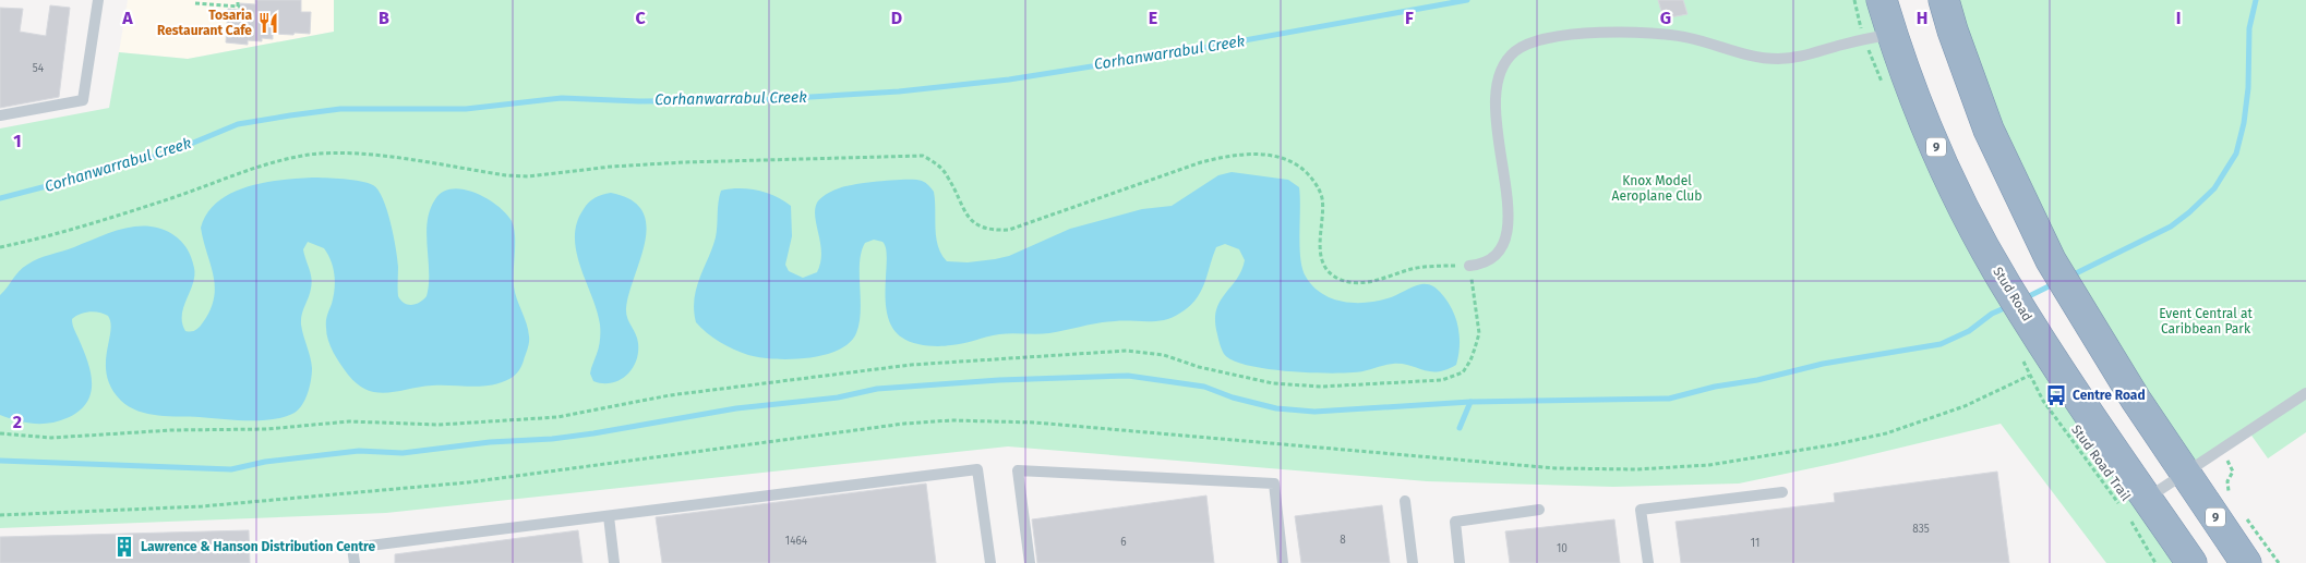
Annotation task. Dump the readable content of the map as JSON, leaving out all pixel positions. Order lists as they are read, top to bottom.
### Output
{
  "streets": {
    "highway": ["9", "Stud Road"],
    "path": ["Stud Road Trail"]
  },
  "crossings": [
    ["Stud Road", "Stud Road Trail"]
  ],
  "water": ["Corhanwarrabul Creek"],
  "parks": ["Knox Model Aeroplane Club", "Event Central at Caribbean Park"],
  "places": {
    "restaurant": ["Tosaria Restaurant Cafe"],
    "bus stop": ["Centre Road"],
    "building": ["Lawrence & Hanson Distribution Centre"]
  },
  "house_numbers": [
    "54",
    "835",
    "8",
    "1464",
    "6",
    "11",
    "10"
  ],
  "grid": {
    "columns": [
      "A",
      "B",
      "C",
      "D",
      "E",
      "F",
      "G",
      "H",
      "I"
    ],
    "rows": ["1", "2"]
  }
}
